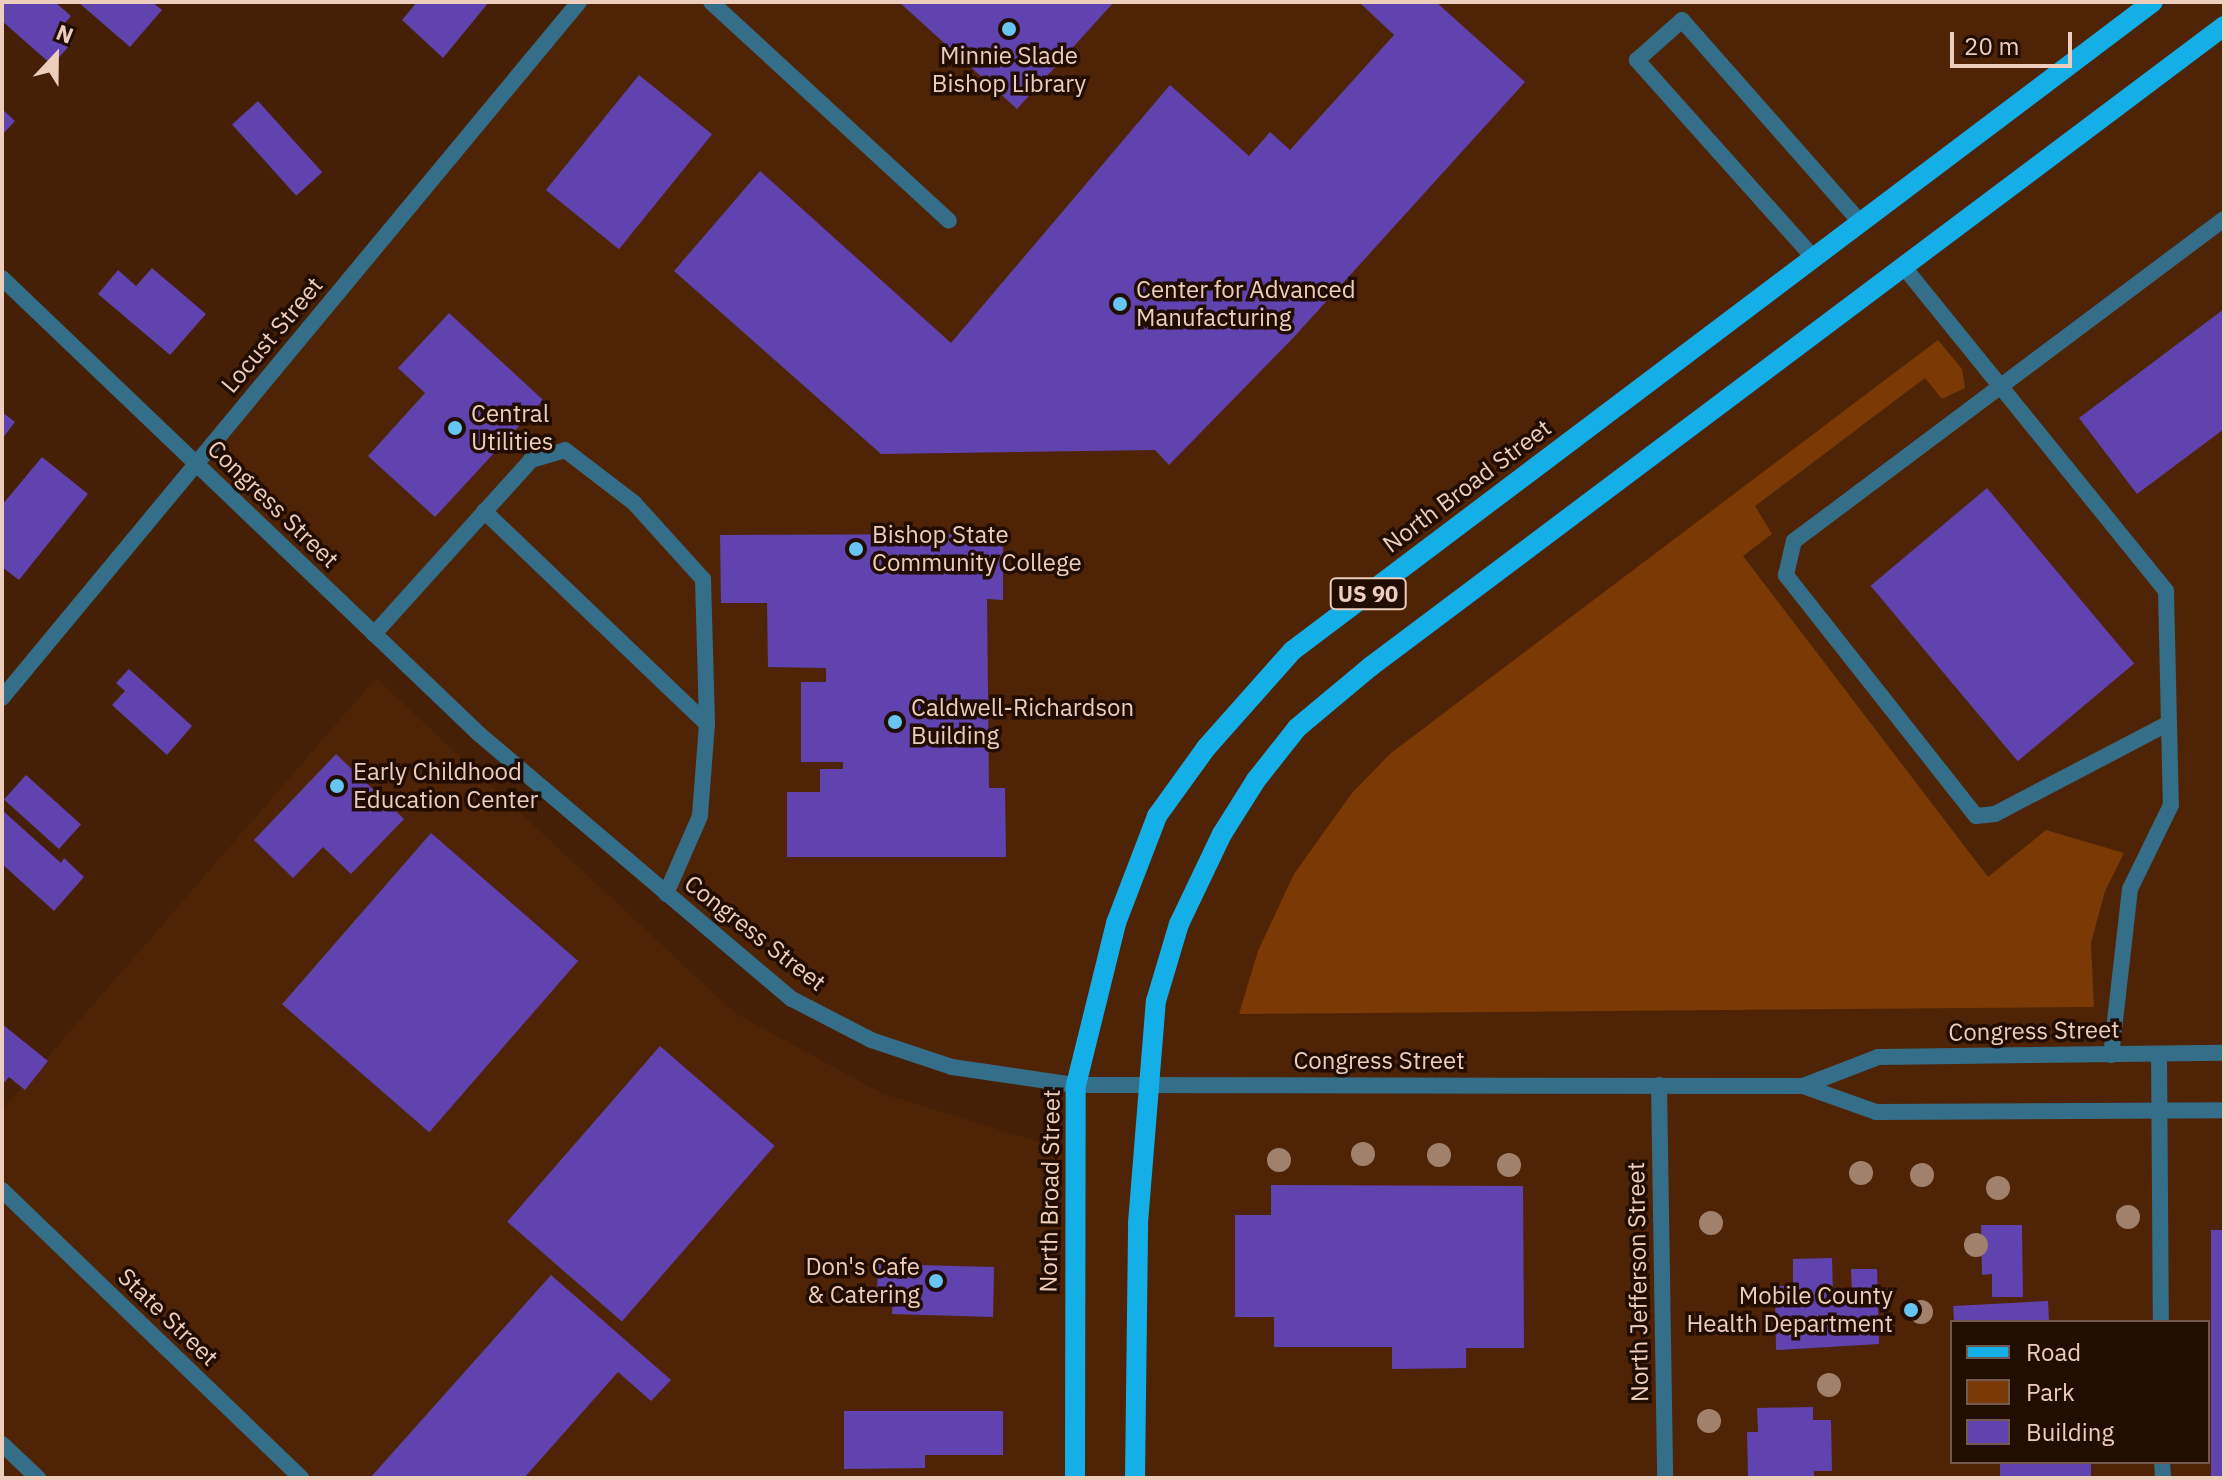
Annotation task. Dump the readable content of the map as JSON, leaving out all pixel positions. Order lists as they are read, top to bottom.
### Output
{
  "streets": {
    "main road": ["North Broad Street", "US 90"],
    "street": [
      "Locust Street",
      "Congress Street",
      "North Jefferson Street",
      "State Street"
    ]
  },
  "crossings": [
    ["Locust Street", "Congress Street"],
    ["North Broad Street", "Congress Street"],
    ["Congress Street", "US 90"],
    ["Congress Street", "North Jefferson Street"]
  ],
  "places": [
    "Minnie Slade Bishop Library",
    "Center for Advanced Manufacturing",
    "Central Utilities",
    "Bishop State Community College",
    "Caldwell-Richardson Building",
    "Early Childhood Education Center",
    "Don's Cafe & Catering",
    "Mobile County Health Department"
  ],
  "legend": ["Road", "Park", "Building"],
  "scale_bar": "20 m",
  "north": "top"
}
